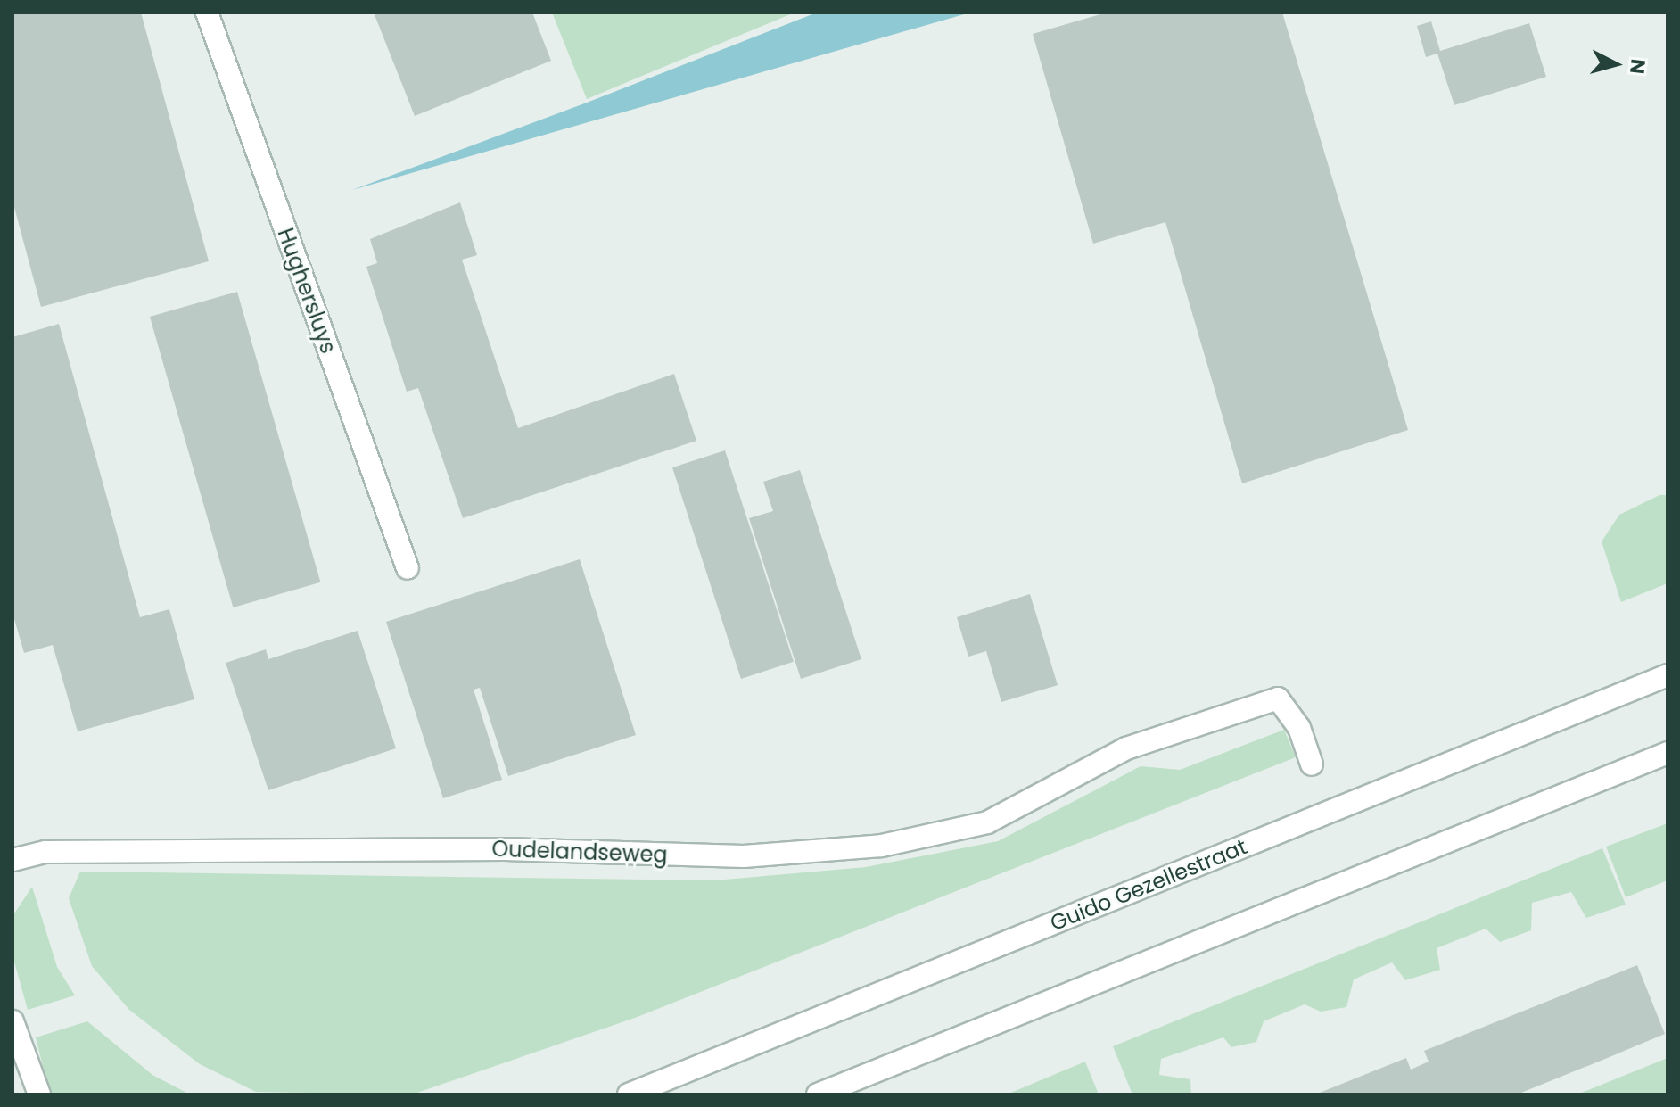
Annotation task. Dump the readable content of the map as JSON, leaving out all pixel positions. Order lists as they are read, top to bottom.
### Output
{
  "streets": {
    "main road": ["Hughersluys", "Oudelandseweg", "Guido Gezellestraat"]
  },
  "north": "right"
}
